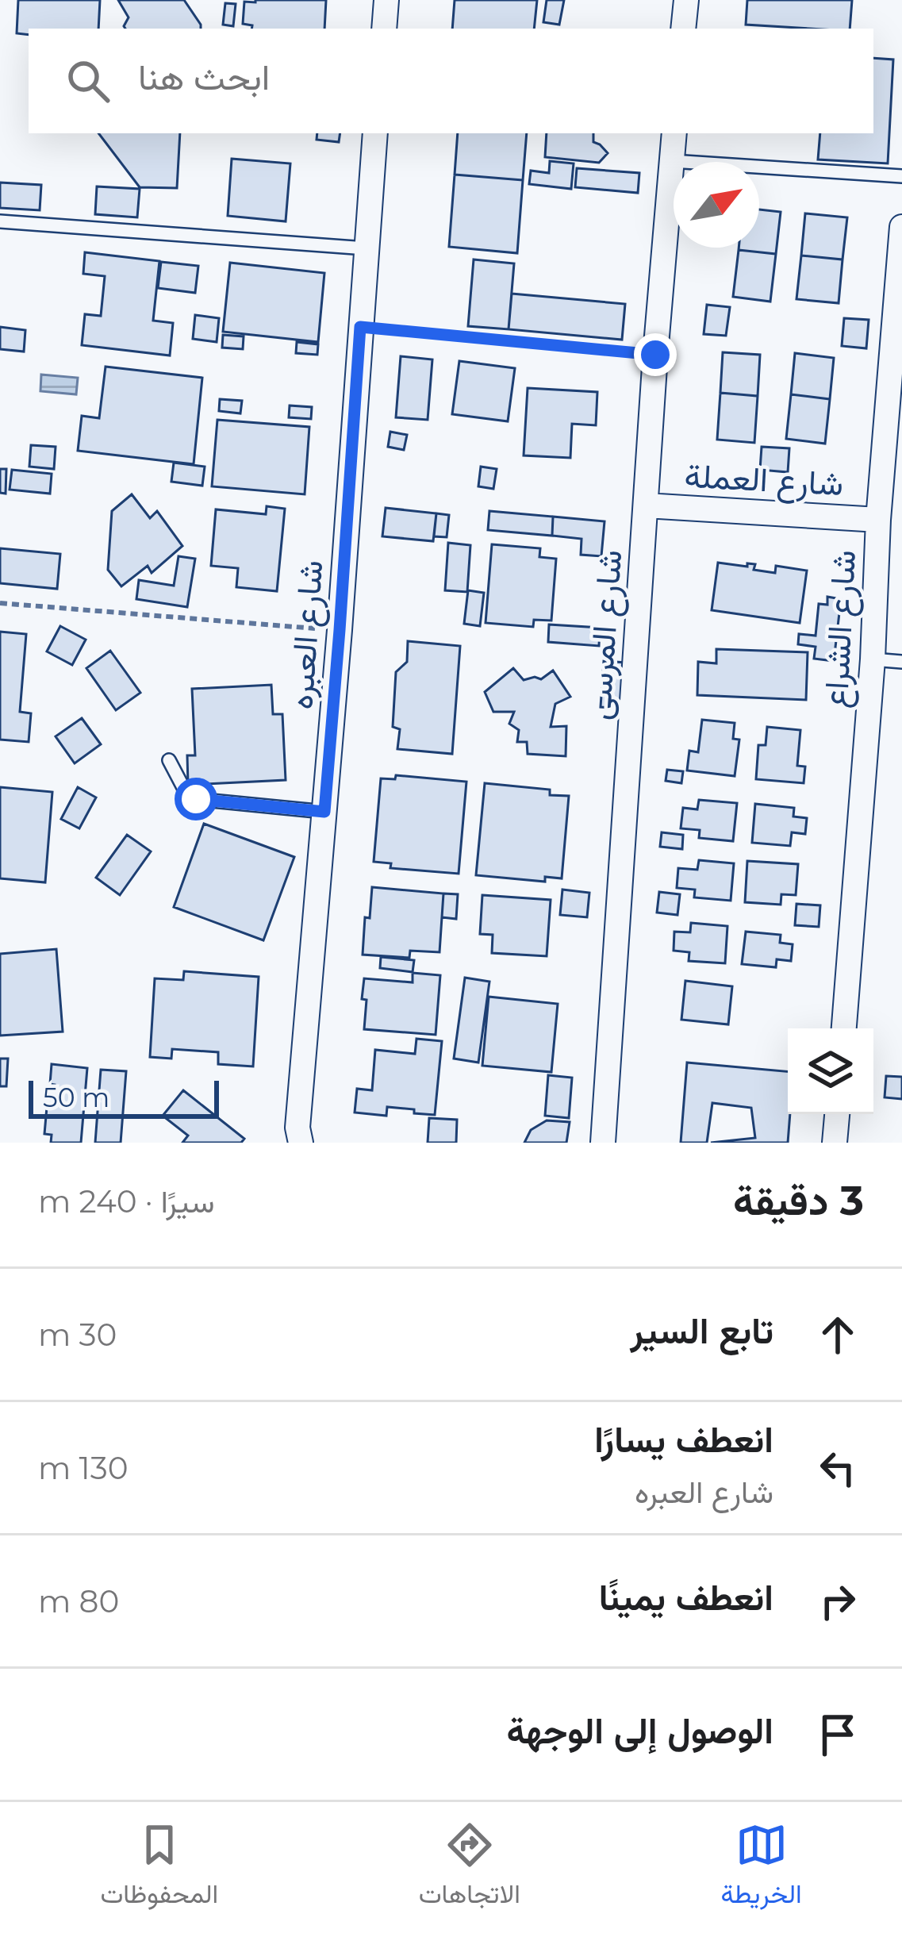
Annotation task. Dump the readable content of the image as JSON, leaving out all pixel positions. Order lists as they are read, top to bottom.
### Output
{
  "streets": {
    "street": [
      "شارع العملة",
      "شارع الشراع",
      "شارع العبره",
      "شارع المرسى"
    ]
  },
  "crossings": [
    ["شارع العملة", "شارع الشراع"],
    ["شارع العملة", "شارع المرسى"]
  ],
  "scale_bar": "50 m",
  "north": "top right",
  "page": {
    "search": "ابحث هنا",
    "scale": "50 m",
    "heading": ["3 دقيقة", "سيرًا · 240 m"],
    "list": [
      ["تابع السير", "30 m"],
      ["انعطف يسارًا", "شارع العبره", "130 m"],
      ["انعطف يمينًا", "80 m"],
      "الوصول إلى الوجهة"
    ],
    "nav": ["الخريطة", "الاتجاهات", "المحفوظات"]
  }
}
